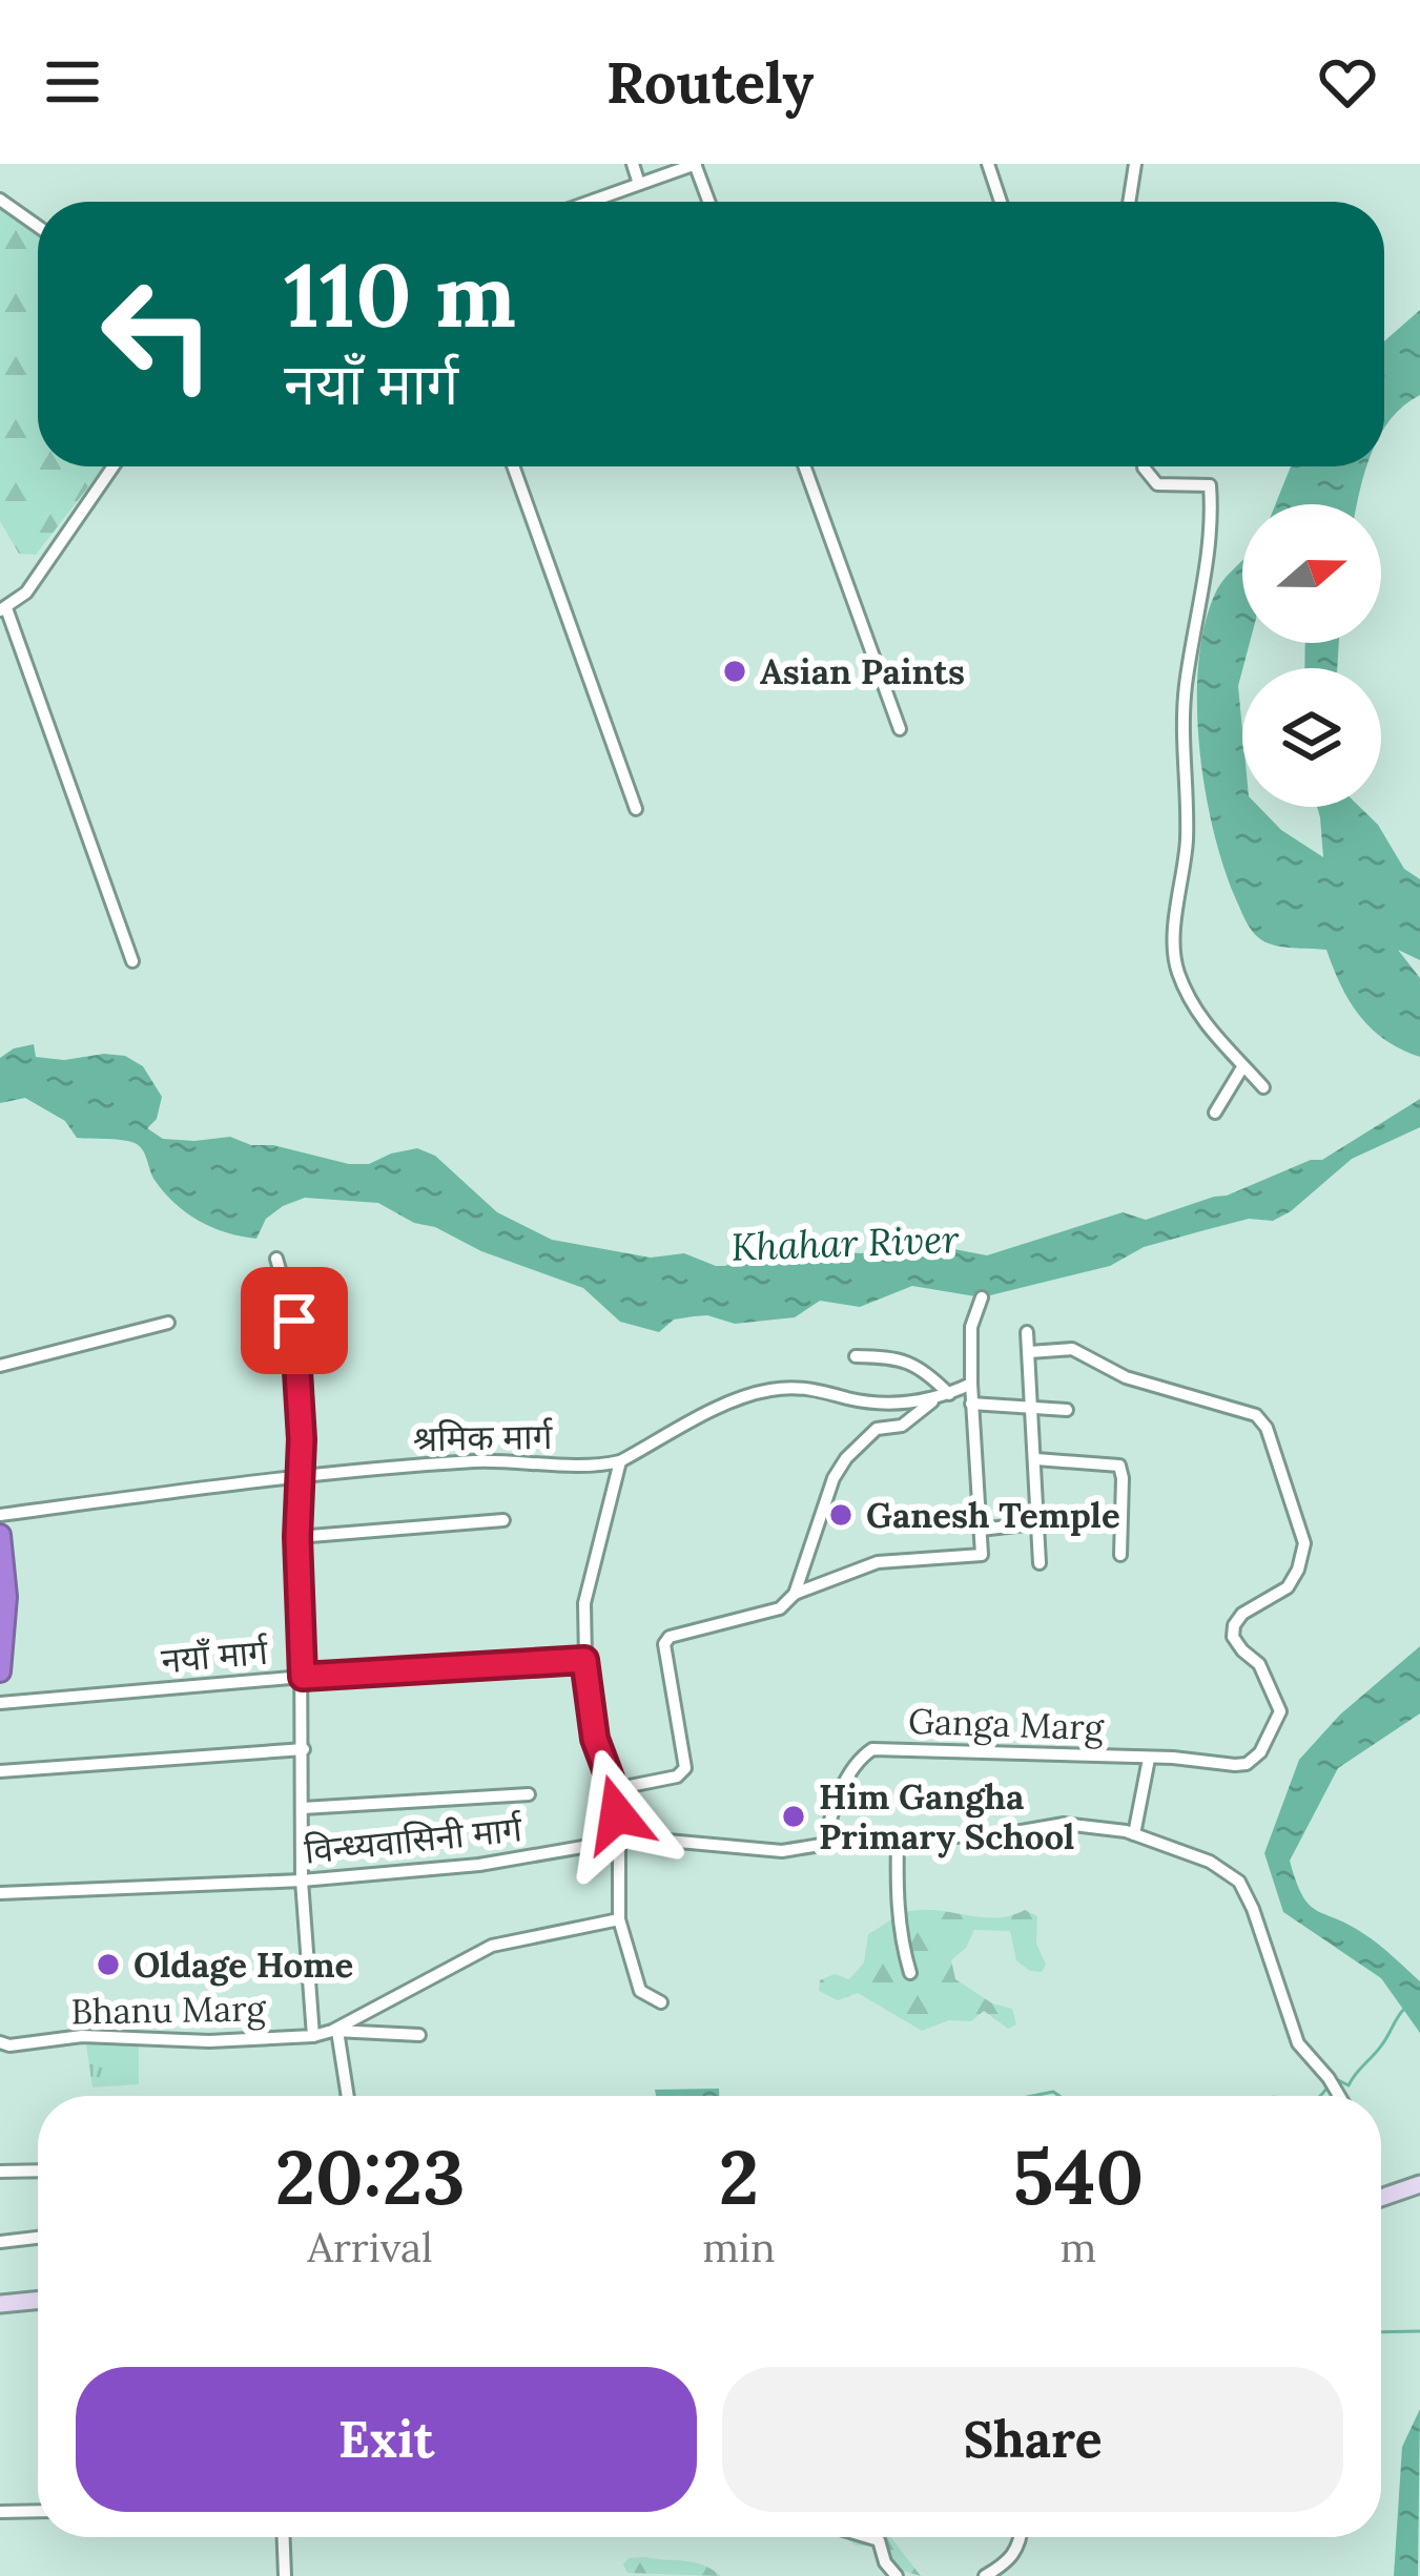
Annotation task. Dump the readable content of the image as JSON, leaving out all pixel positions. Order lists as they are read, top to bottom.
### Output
{
  "streets": {
    "street": [
      "श्रमिक मार्ग",
      "नयाँ मार्ग",
      "Ganga Marg",
      "विन्ध्यवासिनी मार्ग",
      "Bhanu Marg"
    ]
  },
  "crossings": [
    ["श्रमिक मार्ग", "Bhanu Marg"],
    ["नयाँ मार्ग", "Bhanu Marg"],
    ["Ganga Marg", "विन्ध्यवासिनी मार्ग"],
    ["विन्ध्यवासिनी मार्ग", "Bhanu Marg"]
  ],
  "water": ["Khahar River"],
  "places": [
    "Asian Paints",
    "Ganesh Temple",
    "Him Gangha Primary School",
    "Oldage Home"
  ],
  "north": "right",
  "page": {
    "header": "Routely",
    "turn": ["110 m", "नयाँ मार्ग"],
    "eta": [
      "20:23",
      "Arrival",
      "2",
      "min",
      "540",
      "m"
    ],
    "buttons": ["Exit", "Share"]
  }
}
